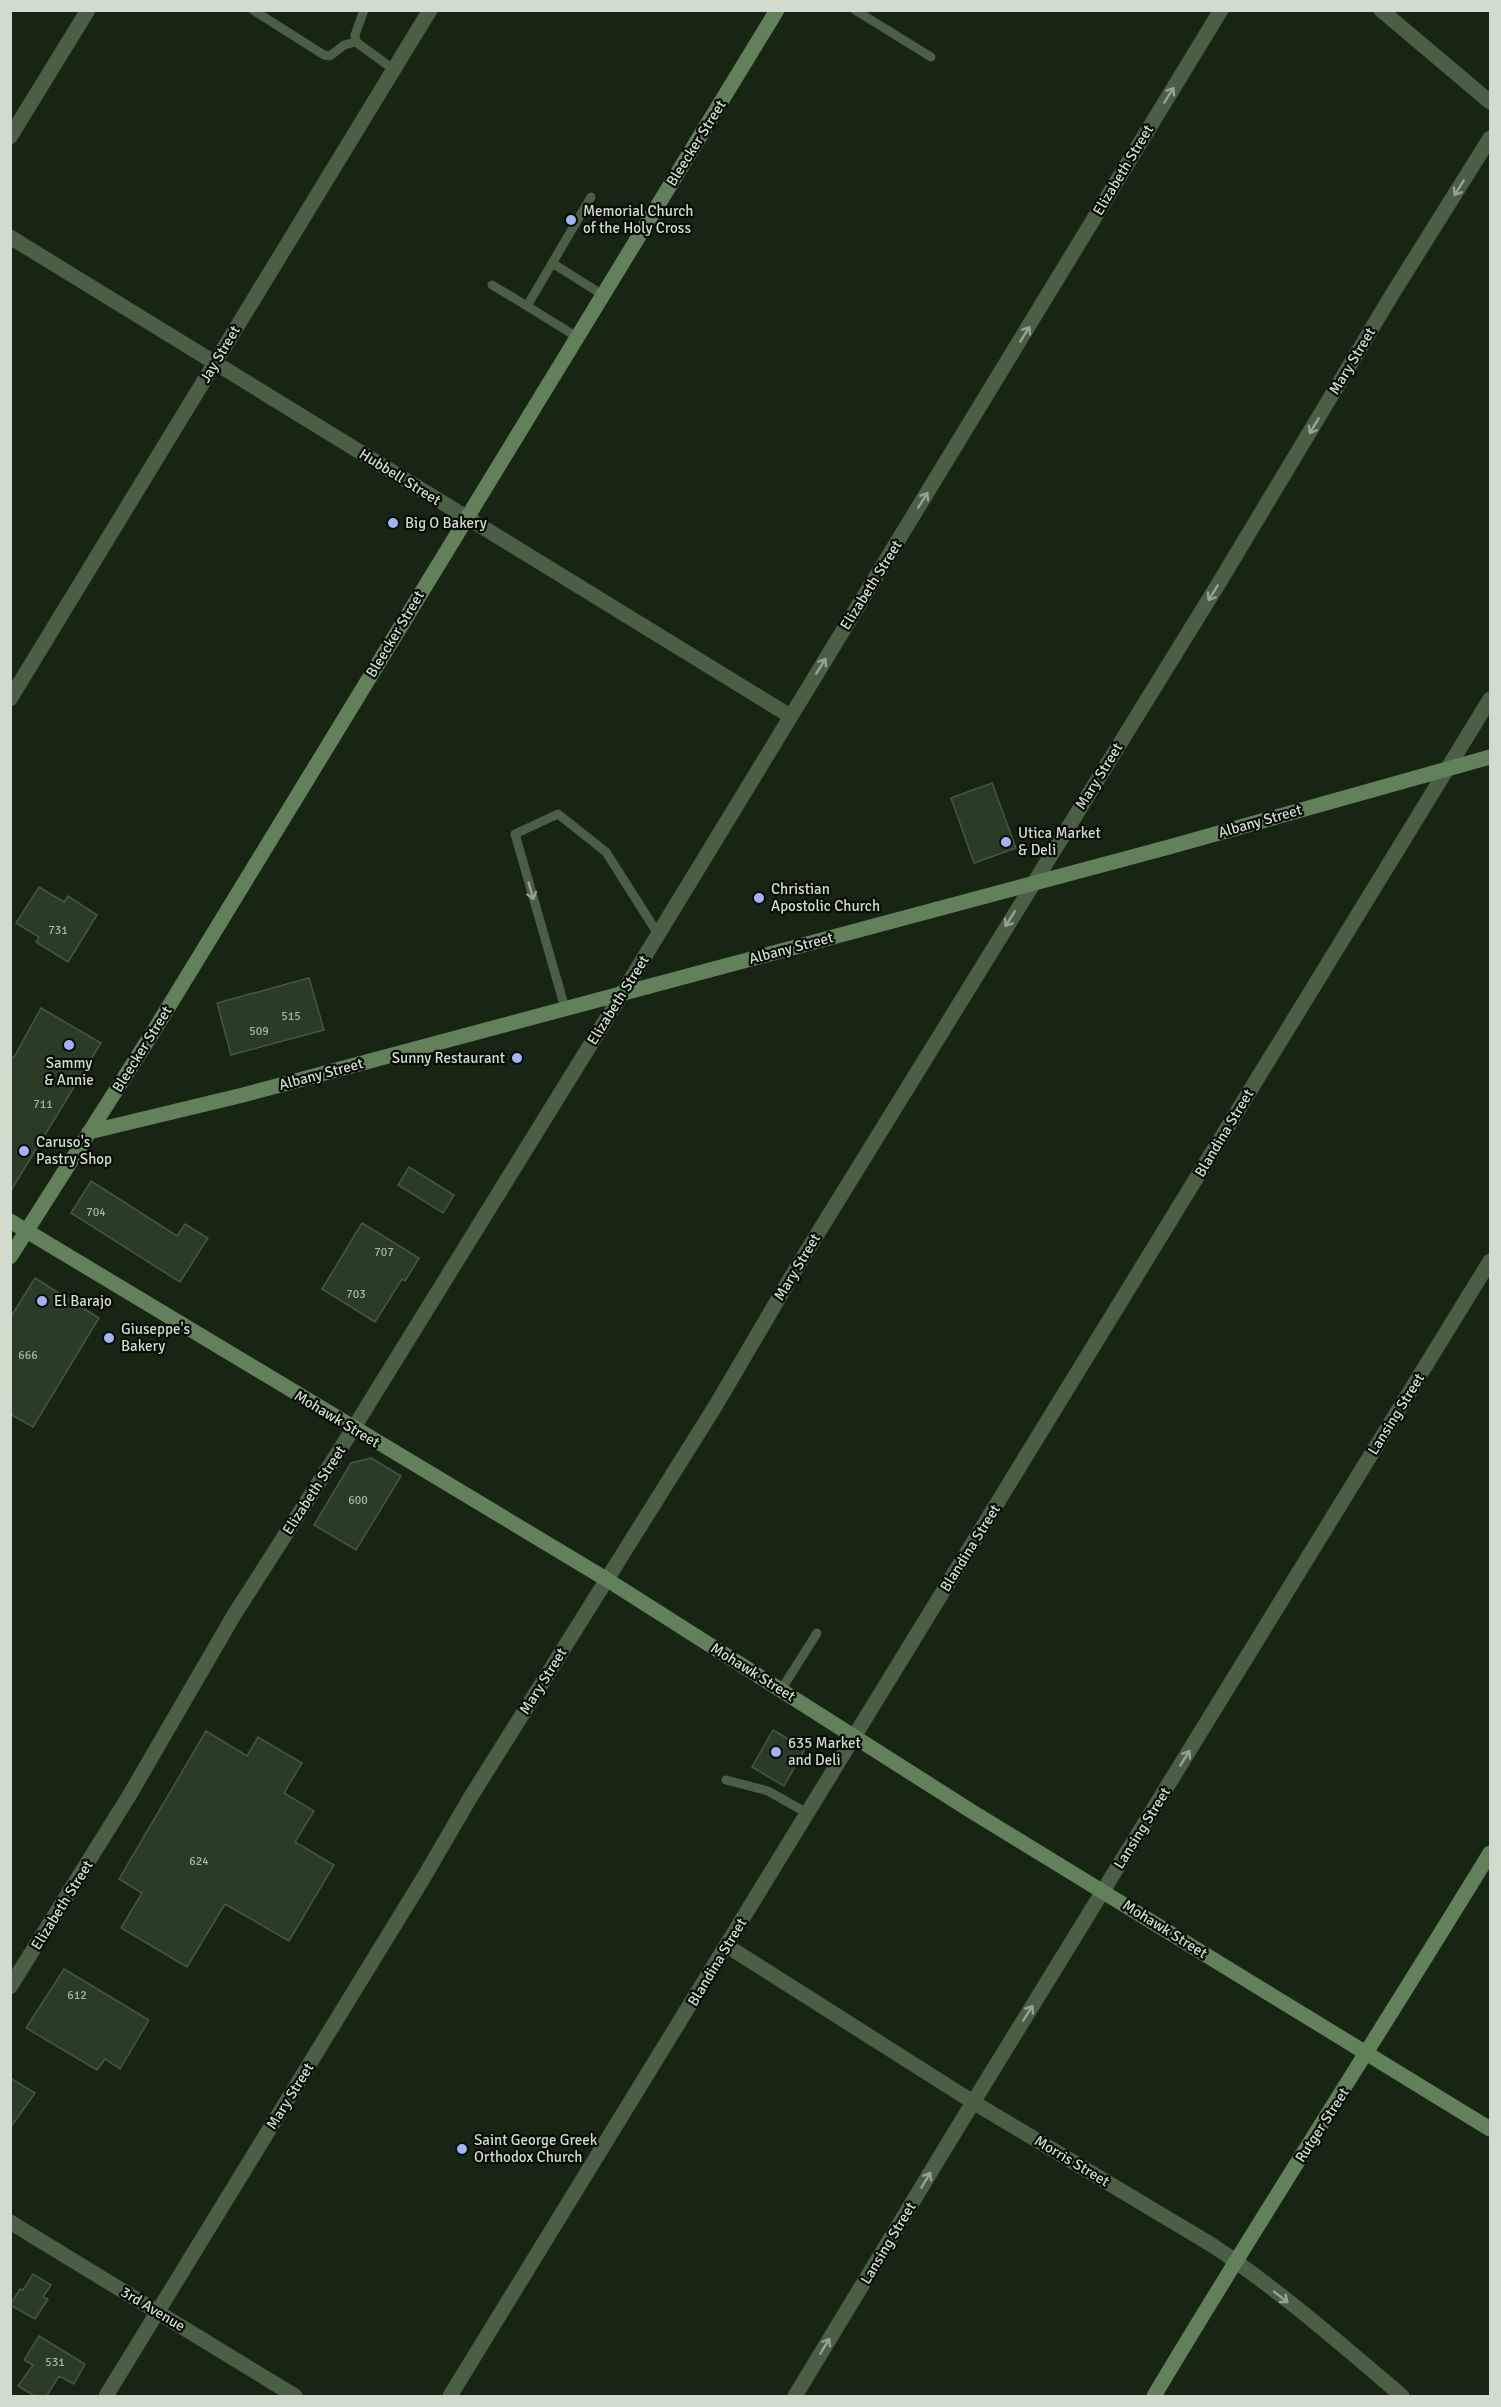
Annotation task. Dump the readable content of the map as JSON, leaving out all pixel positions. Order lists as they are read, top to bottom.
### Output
{
  "streets": {
    "street": [
      "Bleecker Street",
      "Elizabeth Street",
      "Jay Street",
      "Mary Street",
      "Hubbell Street",
      "Albany Street",
      "Blandina Street",
      "Lansing Street",
      "Mohawk Street",
      "Rutger Street",
      "Morris Street",
      "3rd Avenue"
    ]
  },
  "crossings": [
    ["Bleecker Street", "Hubbell Street"],
    ["Bleecker Street", "Albany Street"],
    ["Bleecker Street", "Mohawk Street"],
    ["Elizabeth Street", "Hubbell Street"],
    ["Elizabeth Street", "Albany Street"],
    ["Elizabeth Street", "Mohawk Street"],
    ["Jay Street", "Hubbell Street"],
    ["Mary Street", "Albany Street"],
    ["Mary Street", "Mohawk Street"],
    ["Mary Street", "3rd Avenue"],
    ["Albany Street", "Blandina Street"],
    ["Blandina Street", "Mohawk Street"],
    ["Blandina Street", "Morris Street"],
    ["Lansing Street", "Mohawk Street"],
    ["Lansing Street", "Morris Street"],
    ["Mohawk Street", "Rutger Street"],
    ["Rutger Street", "Morris Street"]
  ],
  "one_way": ["Elizabeth Street", "Mary Street", "Lansing Street"],
  "places": [
    "Memorial Church of the Holy Cross",
    "Big O Bakery",
    "Utica Market & Deli",
    "Christian Apostolic Church",
    "Sammy & Annie",
    "Sunny Restaurant",
    "Caruso's Pastry Shop",
    "El Barajo",
    "Giuseppe's Bakery",
    "635 Market and Deli",
    "Saint George Greek Orthodox Church"
  ],
  "house_numbers": [
    "731",
    "515",
    "509",
    "711",
    "704",
    "707",
    "703",
    "666",
    "600",
    "624",
    "612",
    "531"
  ]
}
